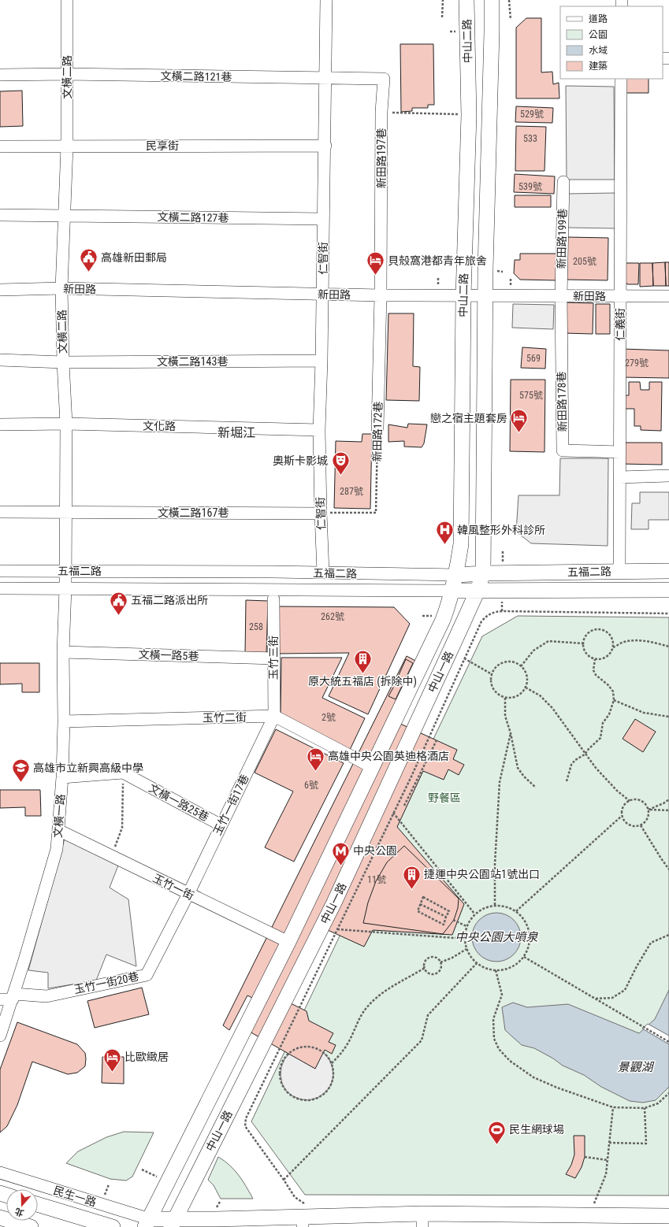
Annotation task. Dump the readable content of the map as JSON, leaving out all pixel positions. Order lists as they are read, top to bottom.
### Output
{
  "streets": {
    "main road": [
      "中山二路",
      "五福二路",
      "中山一路",
      "民生一路"
    ],
    "street": [
      "文橫二路121巷",
      "文橫二路",
      "民享街",
      "新田路197巷",
      "文橫二路127巷",
      "新田路199巷",
      "仁智街",
      "新田路",
      "仁義街",
      "文橫二路143巷",
      "新田路178巷",
      "文化路",
      "新田路172巷",
      "文橫二路167巷",
      "文橫一路5巷",
      "玉竹三街",
      "玉竹二街",
      "文橫一路25巷",
      "玉竹一街17巷",
      "文橫一路",
      "玉竹一街",
      "玉竹一街20巷"
    ]
  },
  "crossings": [
    ["中山二路", "新田路"],
    ["中山二路", "五福二路"],
    ["中山二路", "中山一路"],
    ["文橫二路121巷", "文橫二路"],
    ["文橫二路121巷", "新田路197巷"],
    ["文橫二路121巷", "仁智街"],
    ["文橫二路", "民享街"],
    ["文橫二路", "文橫二路127巷"],
    ["文橫二路", "新田路"],
    ["文橫二路", "文橫二路143巷"],
    ["文橫二路", "文化路"],
    ["文橫二路", "文橫二路167巷"],
    ["文橫二路", "五福二路"],
    ["文橫二路", "文橫一路"],
    ["民享街", "仁智街"],
    ["新田路197巷", "仁智街"],
    ["新田路197巷", "新田路"],
    ["新田路197巷", "新田路172巷"],
    ["文橫二路127巷", "仁智街"],
    ["新田路199巷", "新田路"],
    ["新田路199巷", "新田路178巷"],
    ["仁智街", "新田路"],
    ["仁智街", "文橫二路143巷"],
    ["仁智街", "文化路"],
    ["仁智街", "新田路172巷"],
    ["仁智街", "文橫二路167巷"],
    ["仁智街", "五福二路"],
    ["新田路", "仁義街"],
    ["新田路", "新田路178巷"],
    ["新田路", "新田路172巷"],
    ["仁義街", "新田路178巷"],
    ["仁義街", "五福二路"],
    ["新田路172巷", "文橫二路167巷"],
    ["五福二路", "中山一路"],
    ["五福二路", "文橫一路"],
    ["文橫一路5巷", "玉竹三街"],
    ["文橫一路5巷", "文橫一路"],
    ["玉竹三街", "玉竹二街"],
    ["玉竹三街", "玉竹一街17巷"],
    ["中山一路", "玉竹二街"],
    ["中山一路", "玉竹一街"],
    ["中山一路", "民生一路"],
    ["玉竹二街", "玉竹一街17巷"],
    ["玉竹二街", "文橫一路"],
    ["文橫一路25巷", "玉竹一街17巷"],
    ["玉竹一街17巷", "玉竹一街"],
    ["玉竹一街17巷", "玉竹一街20巷"],
    ["文橫一路", "玉竹一街"],
    ["文橫一路", "玉竹一街20巷"],
    ["玉竹一街", "玉竹一街20巷"]
  ],
  "districts": ["新堀江"],
  "water": ["中央公園大噴泉", "景觀湖"],
  "parks": ["野餐區"],
  "places": {
    "public building": ["高雄新田郵局", "五福二路派出所"],
    "hotel": [
      "貝殼窩港都青年旅舍",
      "戀之宿主題套房",
      "高雄中央公園英迪格酒店",
      "比歐緻居"
    ],
    "theatre": ["奧斯卡影城"],
    "hospital": ["韓風整形外科診所"],
    "building": ["原大統五福店 (拆除中)", "捷運中央公園站1號出口"],
    "school or university": ["高雄市立新興高級中學"],
    "metro station": ["中央公園"],
    "sports": ["民生網球場"]
  },
  "house_numbers": [
    "529號",
    "533",
    "539號",
    "205號",
    "569",
    "279號",
    "575號",
    "287號",
    "262號",
    "258",
    "2號",
    "6號",
    "11號"
  ],
  "legend": [
    "道路",
    "公園",
    "水域",
    "建築"
  ],
  "north": "bottom"
}
